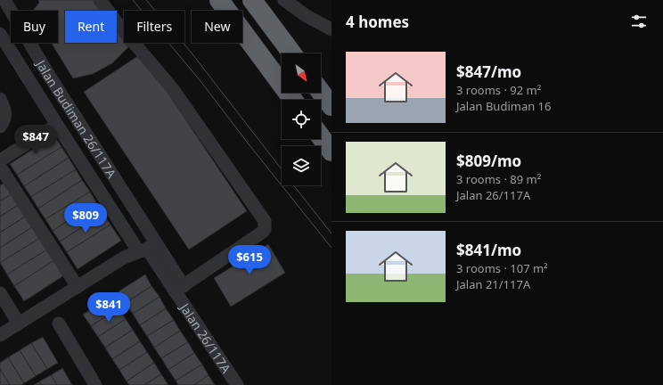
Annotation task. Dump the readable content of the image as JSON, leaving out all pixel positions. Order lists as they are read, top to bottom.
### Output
{
  "streets": {
    "street": ["Jalan Budiman 26/117A", "Jalan 26/117A"]
  },
  "crossings": [
    ["Jalan Budiman 26/117A", "Jalan 26/117A"]
  ],
  "north": "bottom right",
  "page": {
    "heading": "4 homes",
    "chip": [
      "Buy",
      "Rent",
      "Filters",
      "New"
    ],
    "list": [
      {
        "name": "$847/mo",
        "note": "3 rooms · 92 m² · Jalan Budiman 16"
      },
      {
        "name": "$809/mo",
        "note": "3 rooms · 89 m² · Jalan 26/117A"
      },
      {
        "name": "$841/mo",
        "note": "3 rooms · 107 m² · Jalan 21/117A"
      }
    ],
    "price": [
      "$847",
      "$809",
      "$615",
      "$841"
    ]
  }
}
